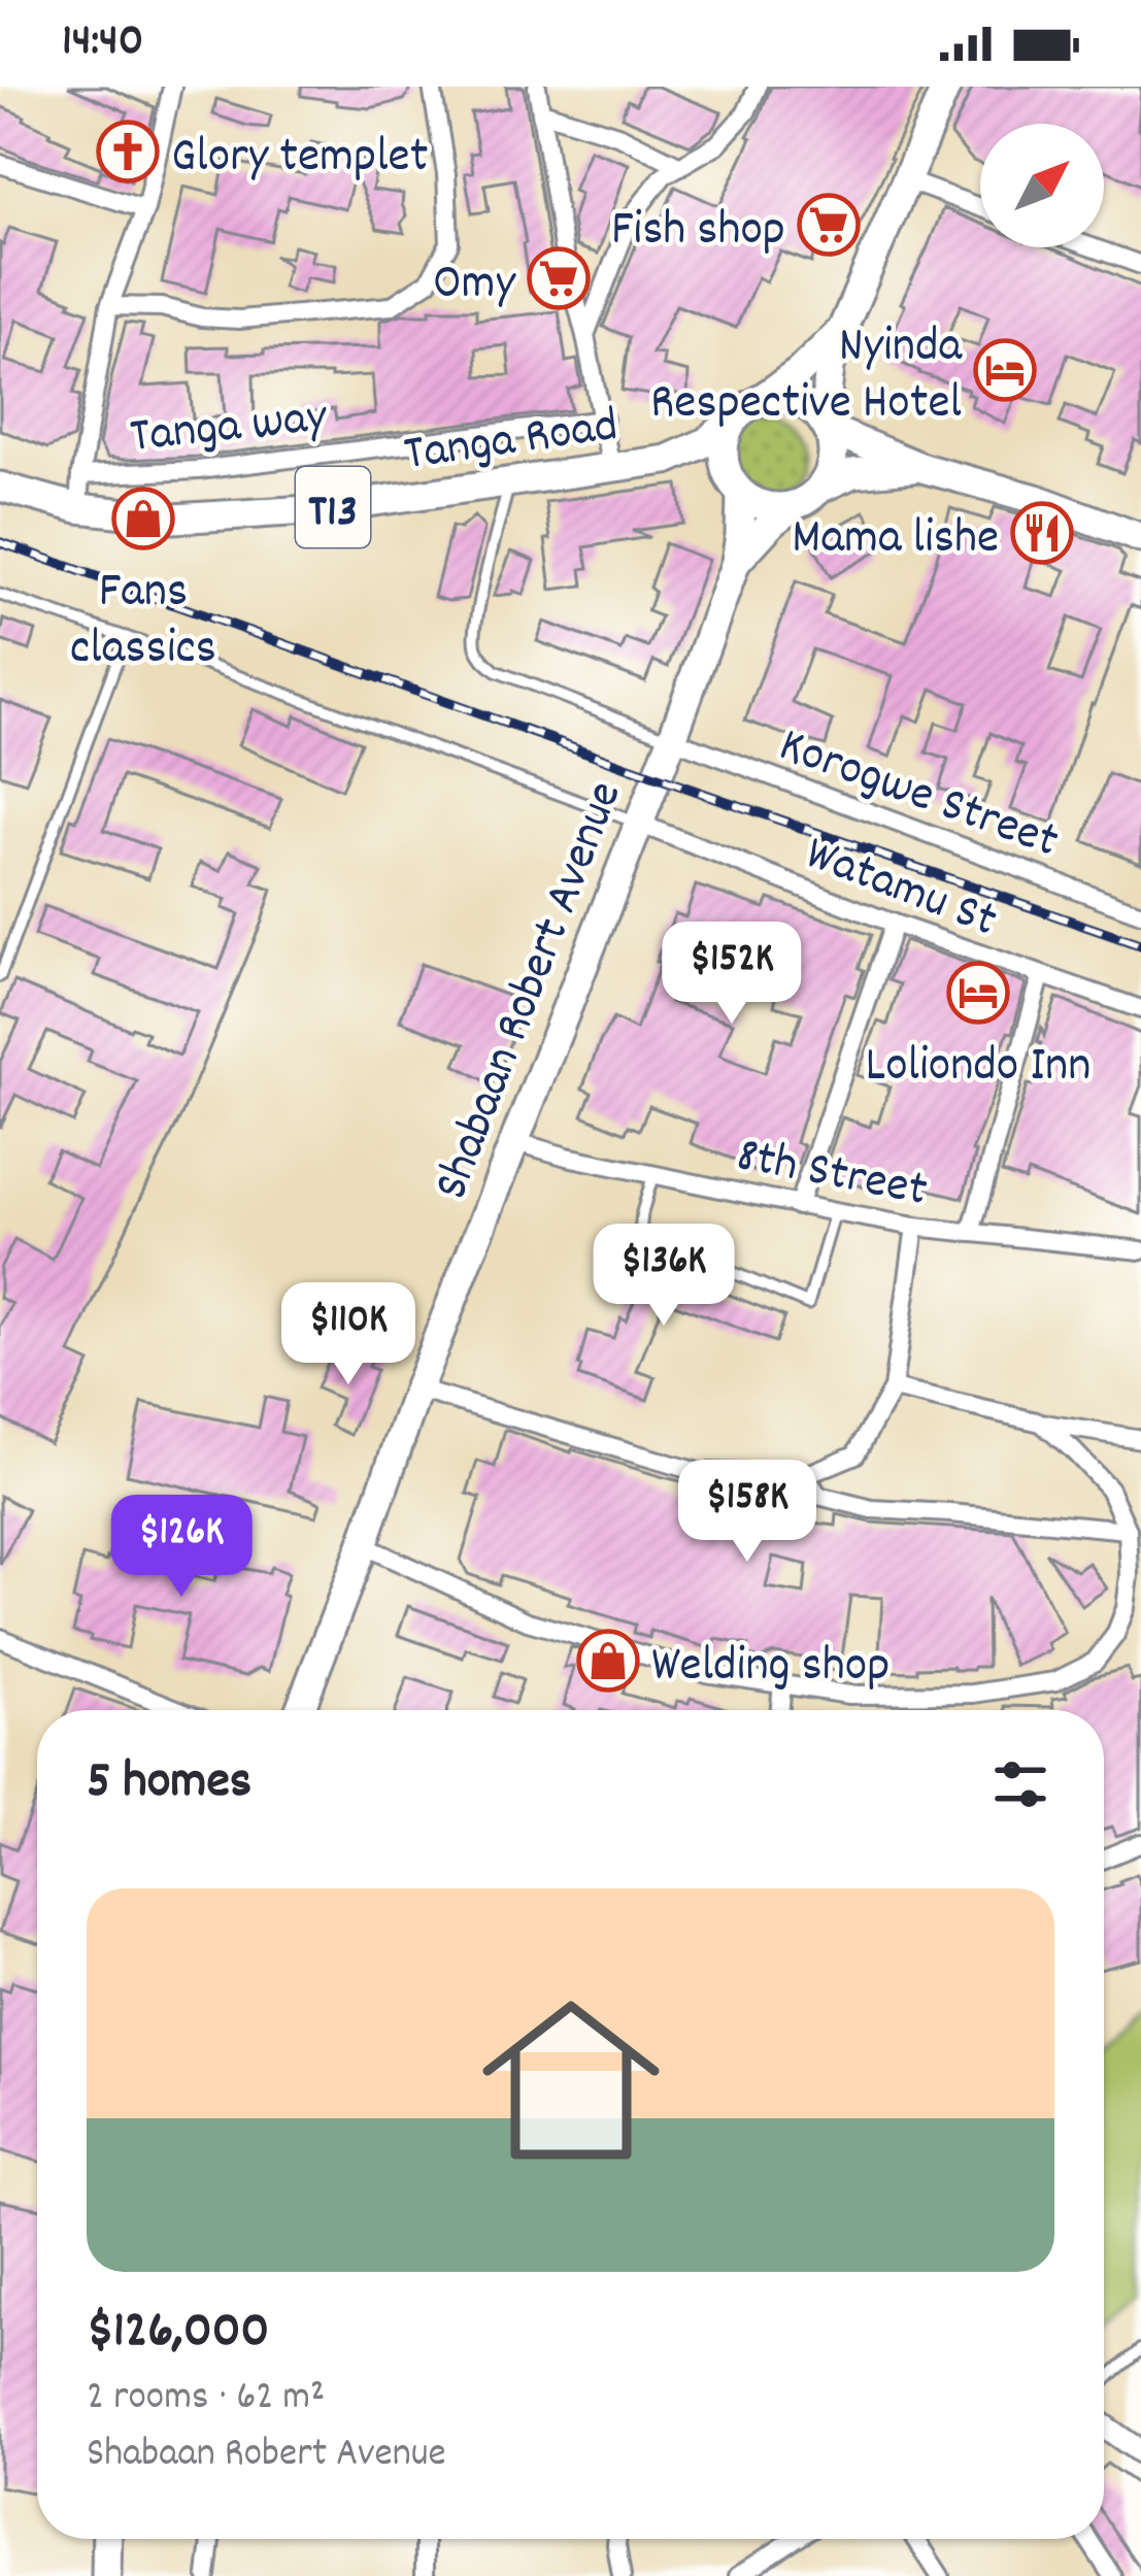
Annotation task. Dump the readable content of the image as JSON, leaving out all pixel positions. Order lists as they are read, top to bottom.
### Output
{
  "streets": {
    "main road": ["Tanga Road", "T13", "Shabaan Robert Avenue"],
    "street": [
      "Tanga way",
      "Korogwe Street",
      "Watamu St",
      "8th Street"
    ]
  },
  "crossings": [
    ["Tanga Road", "T13"],
    ["Korogwe Street", "Shabaan Robert Avenue"],
    ["Watamu St", "Shabaan Robert Avenue"],
    ["Shabaan Robert Avenue", "8th Street"]
  ],
  "places": {
    "church": ["Glory templet"],
    "supermarket": ["Fish shop", "Omy"],
    "hotel": ["Nyinda Respective Hotel", "Loliondo Inn"],
    "shop": ["Fans classics", "Welding shop"],
    "restaurant": ["Mama lishe"]
  },
  "north": "top right",
  "page": {
    "status": "14:40",
    "price": [
      "$152K",
      "$136K",
      "$110K",
      "$158K",
      "$126K"
    ],
    "heading": "5 homes",
    "list": [
      {
        "name": "$126,000",
        "note": "2 rooms · 62 m² · Shabaan Robert Avenue"
      }
    ]
  }
}
